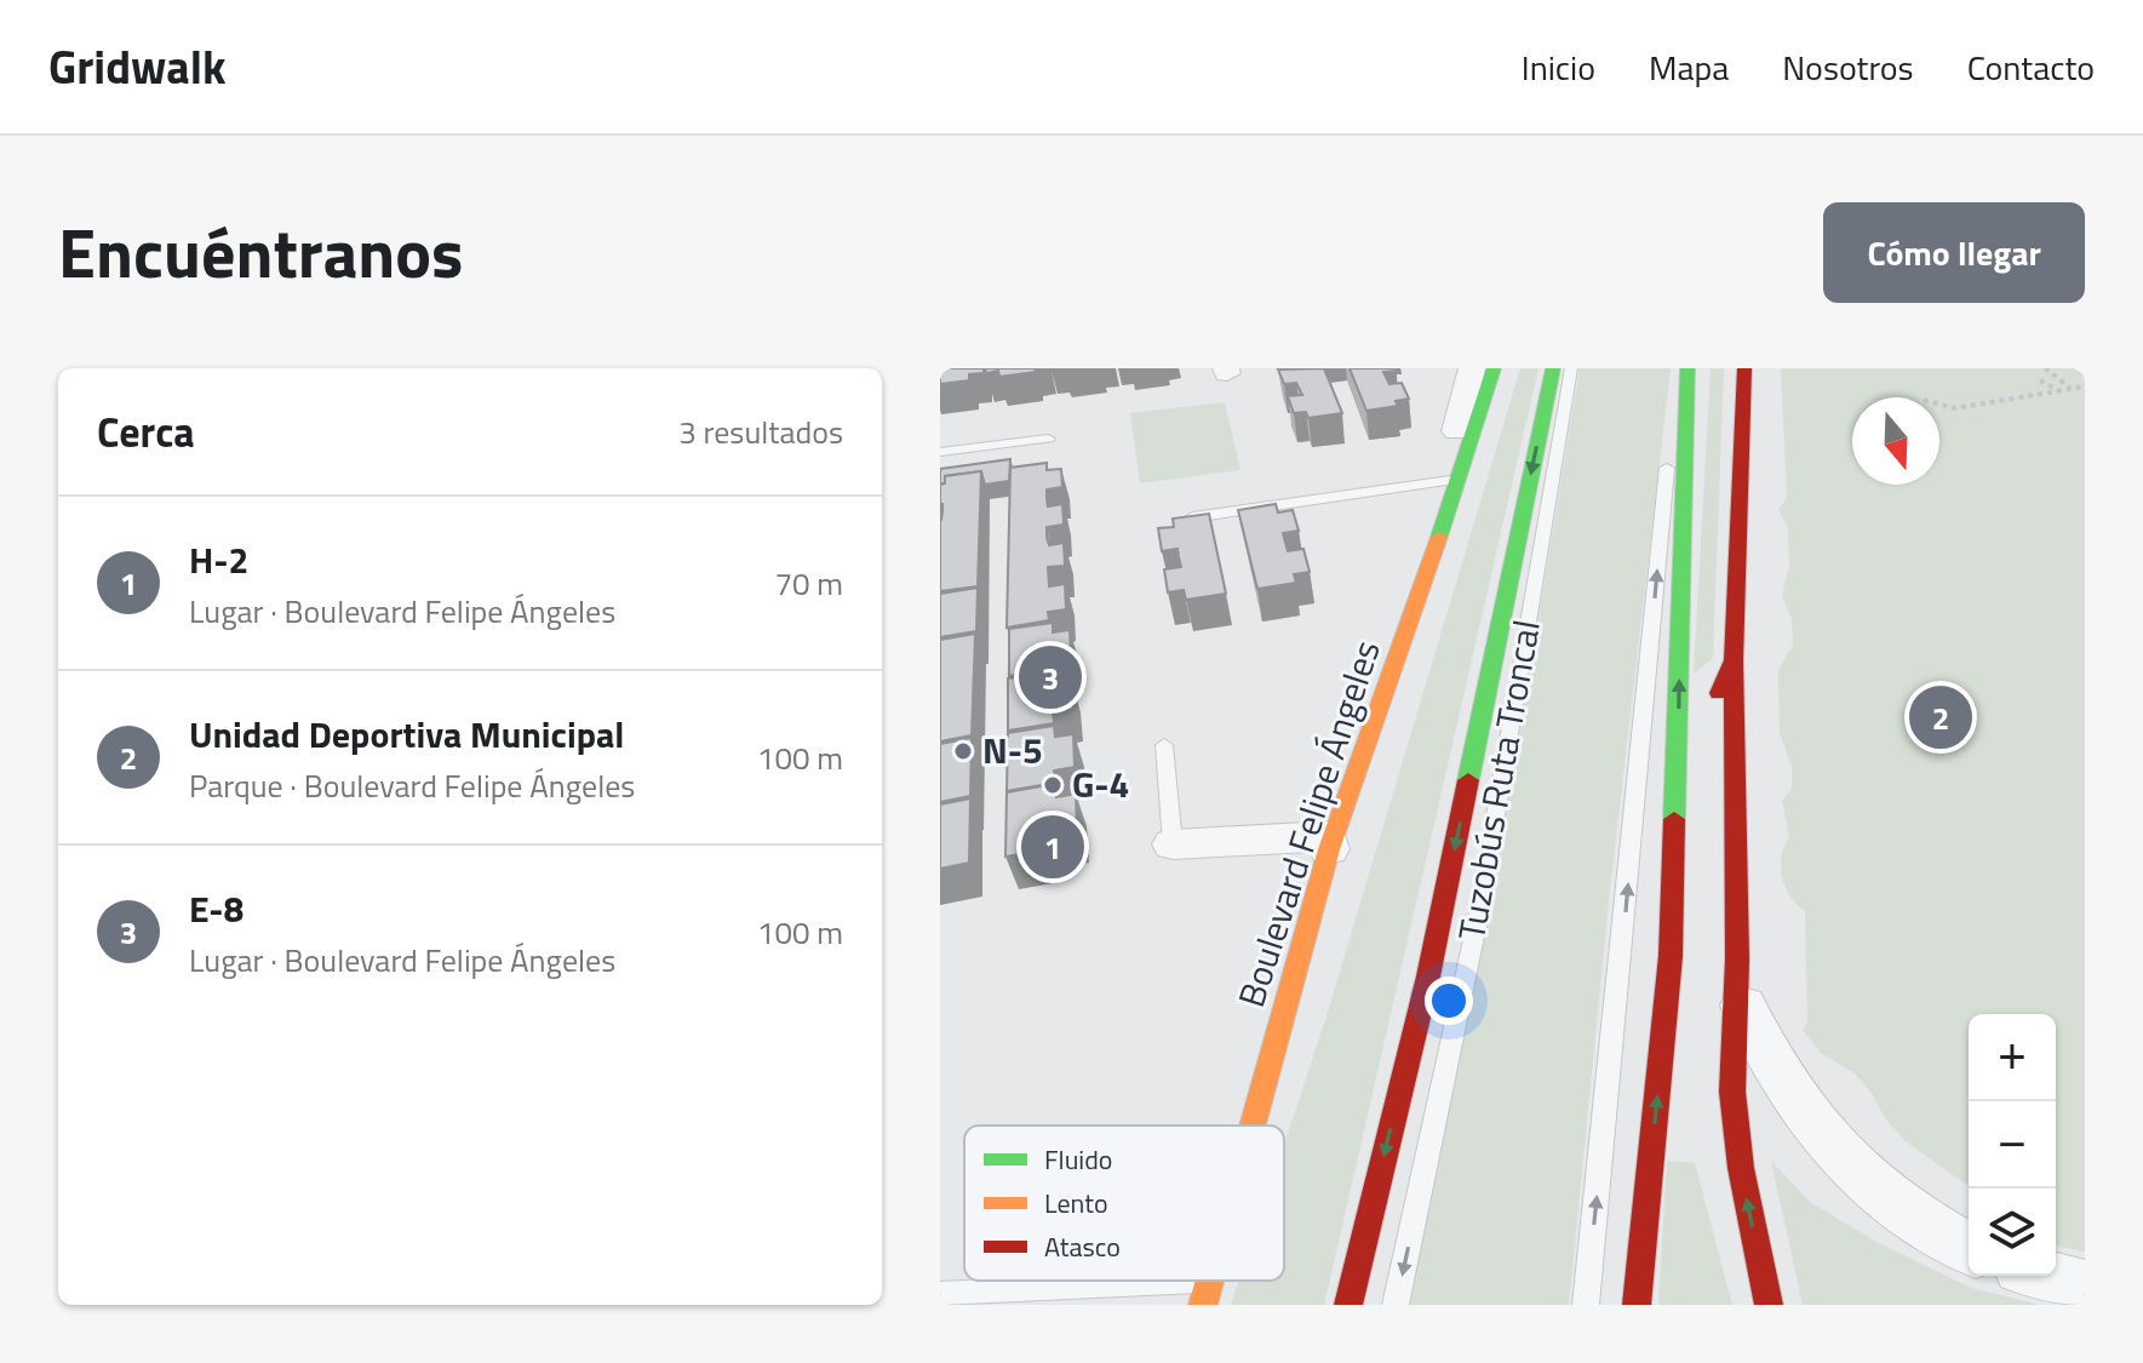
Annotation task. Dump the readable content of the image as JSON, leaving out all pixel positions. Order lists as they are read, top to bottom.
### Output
{
  "streets": {
    "main road": ["Boulevard Felipe Ángeles"],
    "lane": ["Tuzobús Ruta Troncal"]
  },
  "places": ["N-5", "G-4"],
  "legend": ["Fluido", "Lento", "Atasco"],
  "north": "bottom",
  "page": {
    "header": "Gridwalk",
    "nav": [
      "Inicio",
      "Mapa",
      "Nosotros",
      "Contacto"
    ],
    "title": "Encuéntranos",
    "buttons": "Cómo llegar",
    "heading": ["Cerca", "3 resultados"],
    "list": [
      {
        "mark": "1",
        "name": "H-2",
        "note": "Lugar · Boulevard Felipe Ángeles",
        "value": "70 m"
      },
      {
        "mark": "2",
        "name": "Unidad Deportiva Municipal",
        "note": "Parque · Boulevard Felipe Ángeles",
        "value": "100 m"
      },
      {
        "mark": "3",
        "name": "E-8",
        "note": "Lugar · Boulevard Felipe Ángeles",
        "value": "100 m"
      }
    ],
    "pins": ["3", "2", "1"],
    "map_buttons": ["+", "−"]
  }
}
